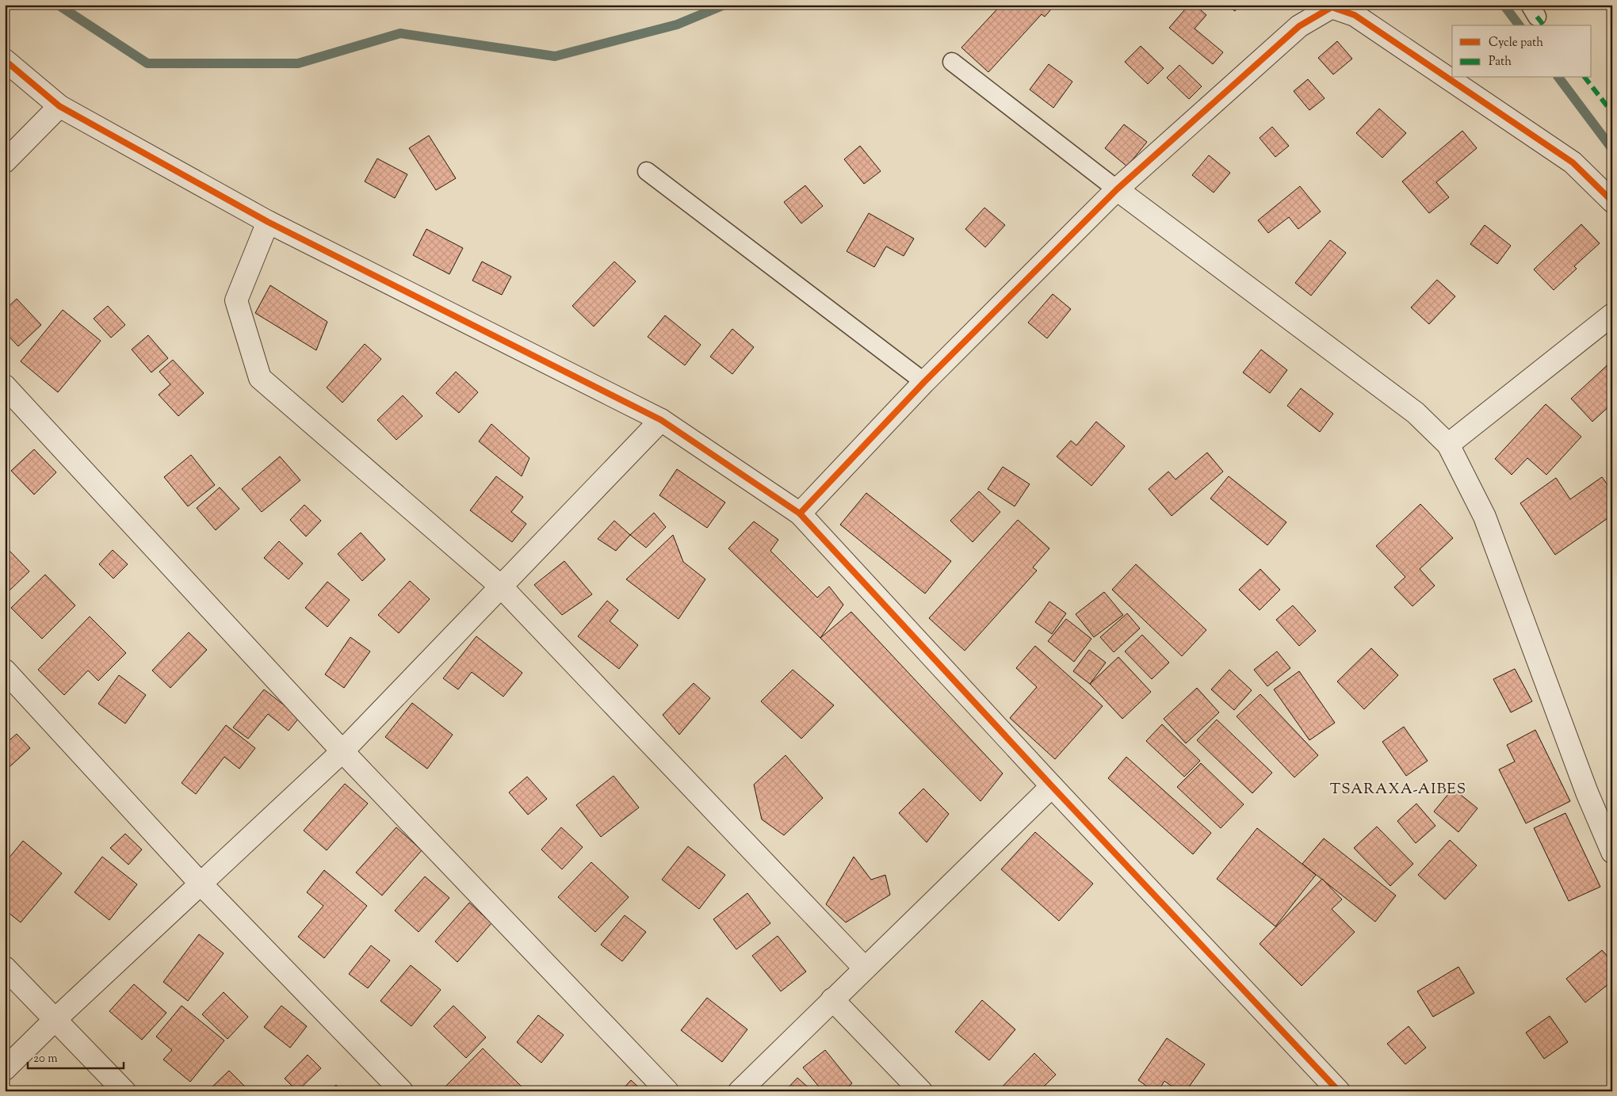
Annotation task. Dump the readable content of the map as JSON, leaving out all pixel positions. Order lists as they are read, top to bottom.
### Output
{
  "districts": ["TSARAXA-AIBES"],
  "legend": ["Cycle path", "Path"],
  "scale_bar": "20 m"
}
